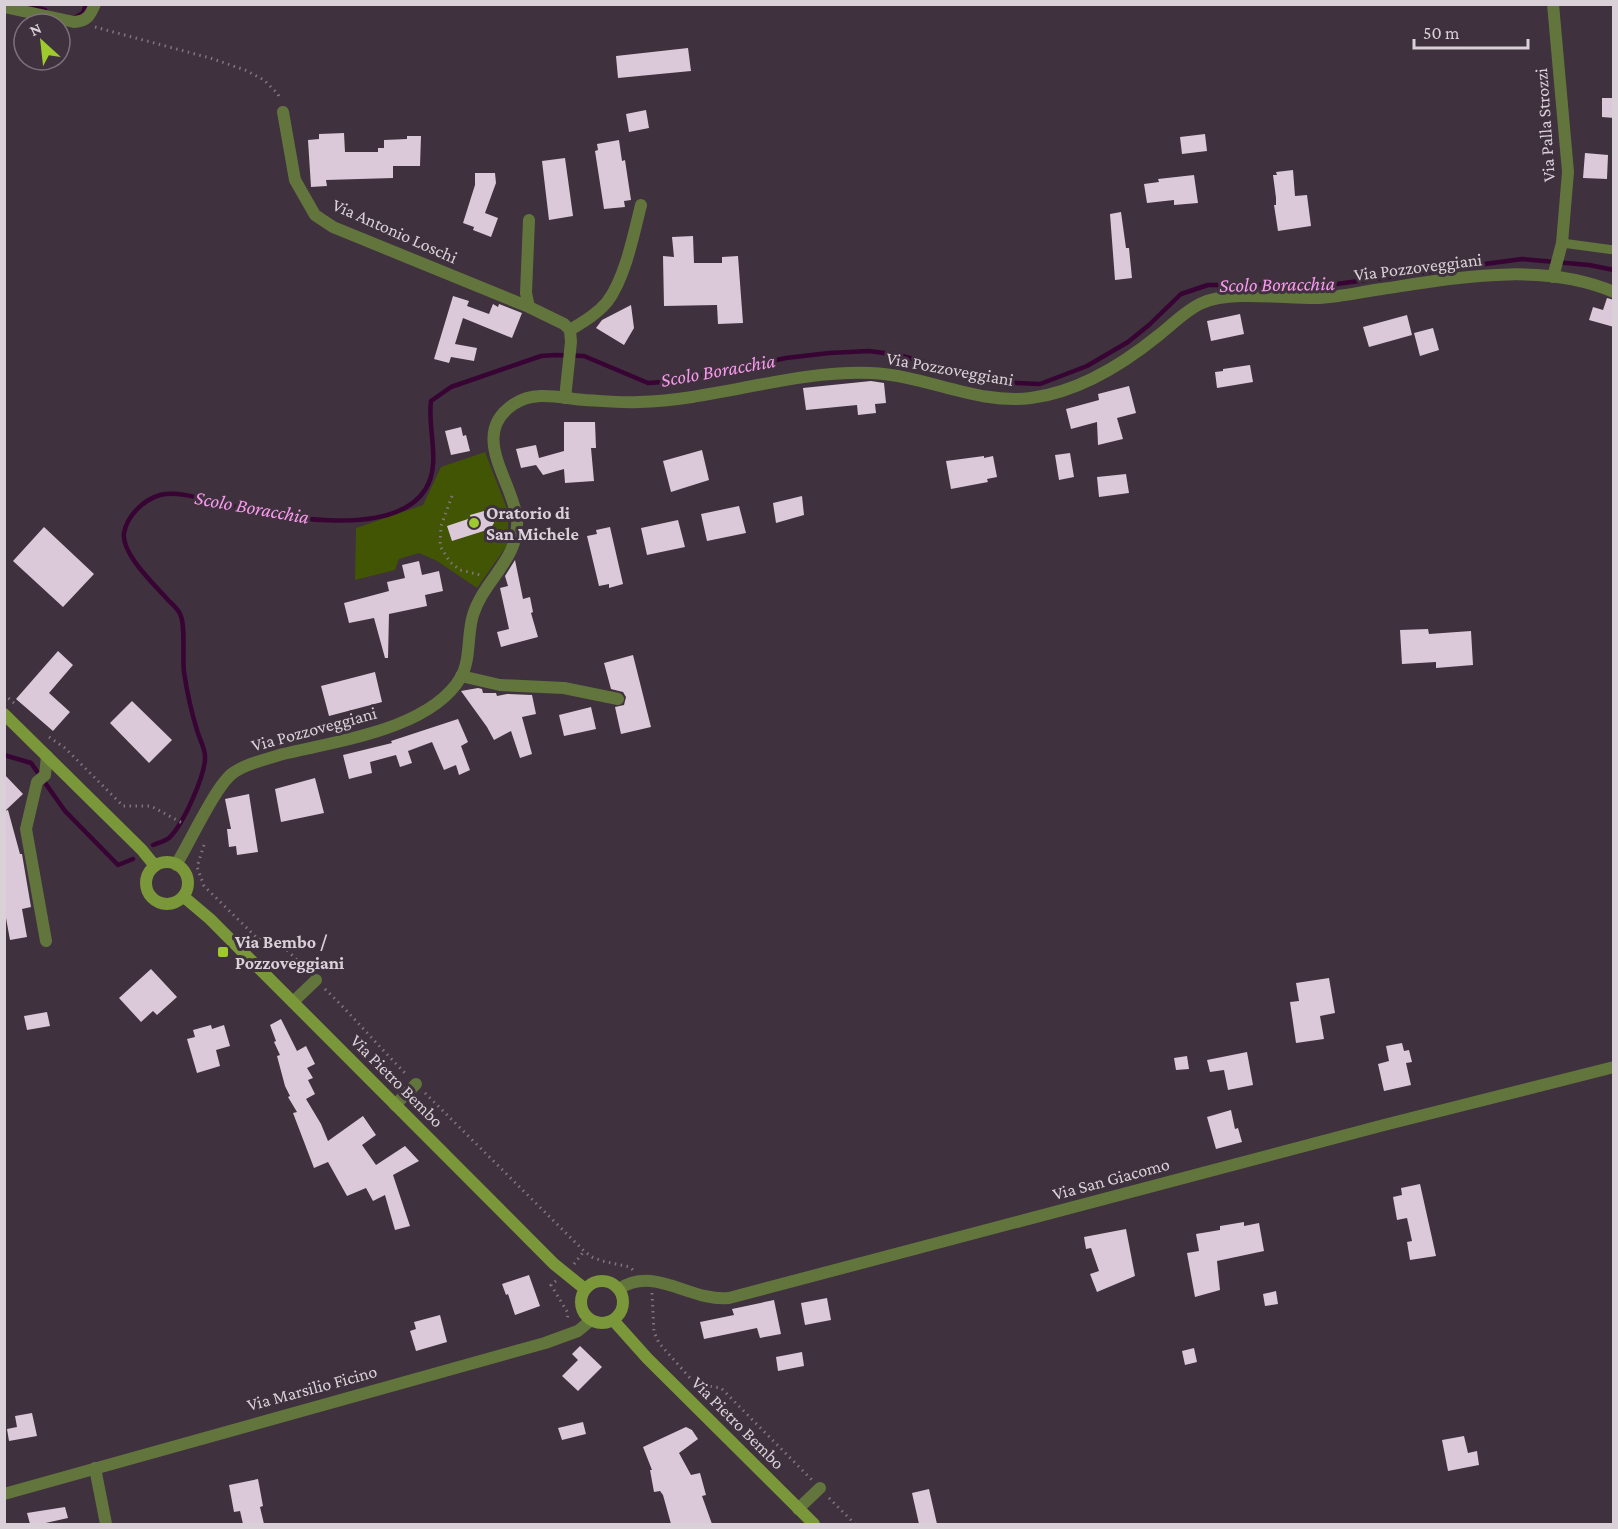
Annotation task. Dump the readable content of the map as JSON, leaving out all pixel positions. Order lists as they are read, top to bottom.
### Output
{
  "streets": {
    "main road": ["Via Pietro Bembo"],
    "street": [
      "Via Palla Strozzi",
      "Via Antonio Loschi",
      "Via Pozzoveggiani",
      "Via San Giacomo",
      "Via Marsilio Ficino"
    ]
  },
  "crossings": [
    ["Via Palla Strozzi", "Via Pozzoveggiani"],
    ["Via Pozzoveggiani", "Via Pietro Bembo"],
    ["Via Pietro Bembo", "Via San Giacomo"],
    ["Via Pietro Bembo", "Via Marsilio Ficino"],
    ["Via San Giacomo", "Via Marsilio Ficino"]
  ],
  "water": ["Scolo Boracchia"],
  "places": {
    "other": ["Oratorio di San Michele"],
    "transit": ["Via Bembo / Pozzoveggiani"]
  },
  "scale_bar": "50 m",
  "north": "top left"
}
